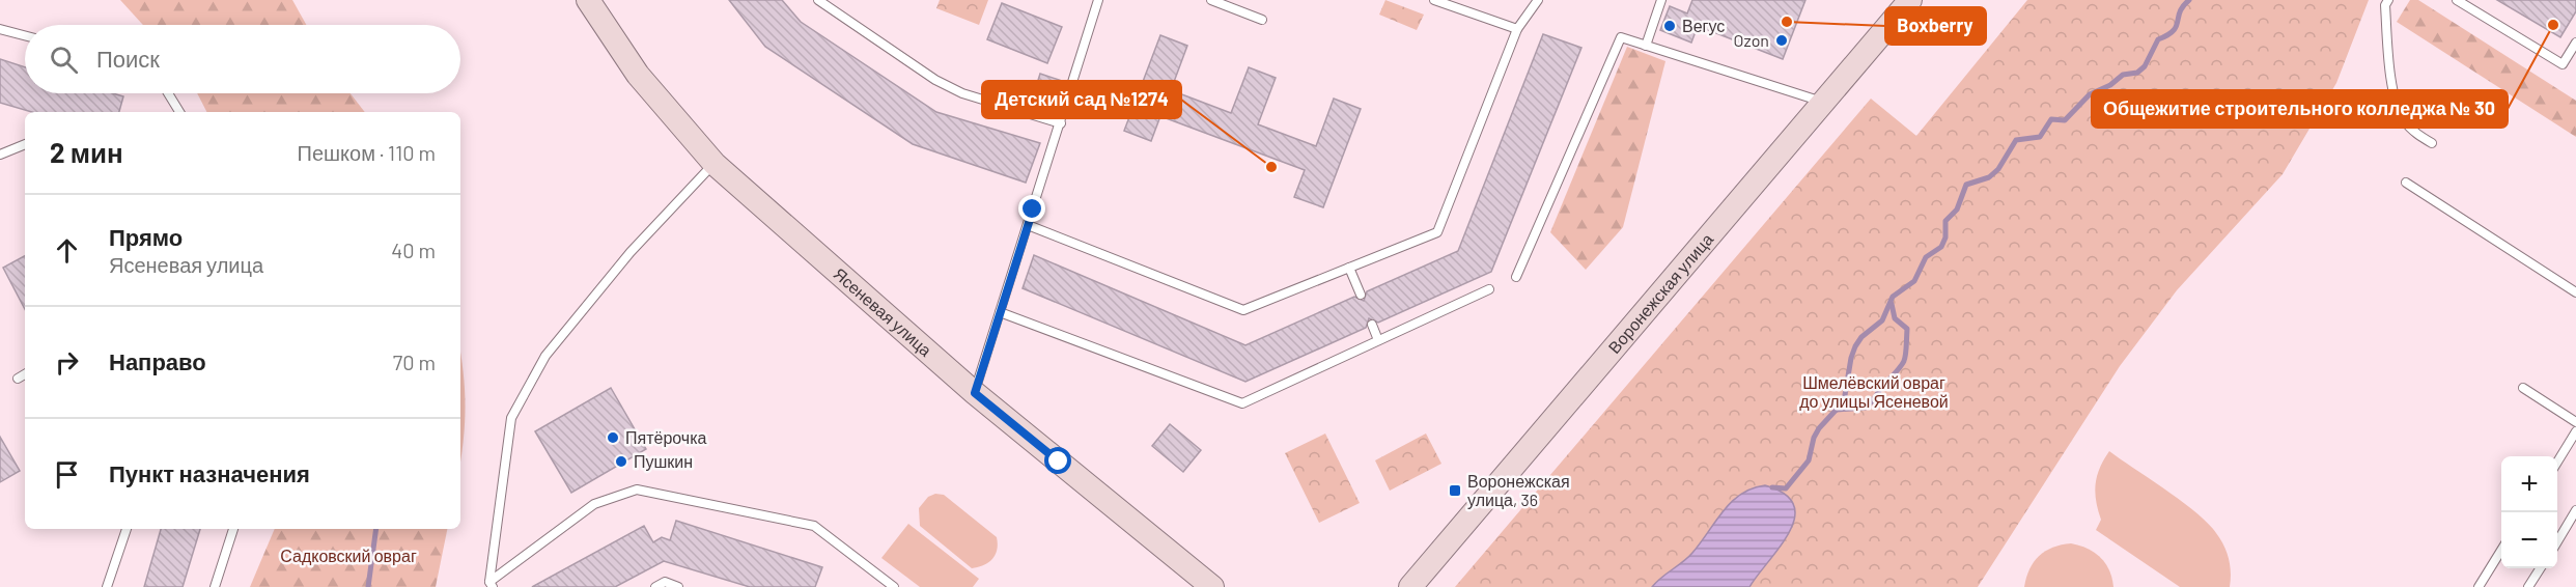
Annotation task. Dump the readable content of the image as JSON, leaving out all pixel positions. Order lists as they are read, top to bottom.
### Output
{
  "streets": {
    "main road": ["Воронежская улица", "Ясеневая улица"]
  },
  "parks": ["Шмелёвский овраг до улицы Ясеневой", "Садковский овраг"],
  "places": {
    "other": [
      "Boxberry",
      "Общежитие строительного колледжа № 30",
      "Вегус",
      "Ozon",
      "Детский сад №1274",
      "Пятёрочка",
      "Пушкин"
    ],
    "transit": ["Воронежская улица, 36"]
  },
  "page": {
    "search": "Поиск",
    "heading": ["2 мин", "Пешком · 110 m"],
    "list": [
      ["Прямо", "Ясеневая улица", "40 m"],
      ["Направо", "70 m"],
      "Пункт назначения"
    ],
    "map_buttons": ["+", "−"]
  }
}
